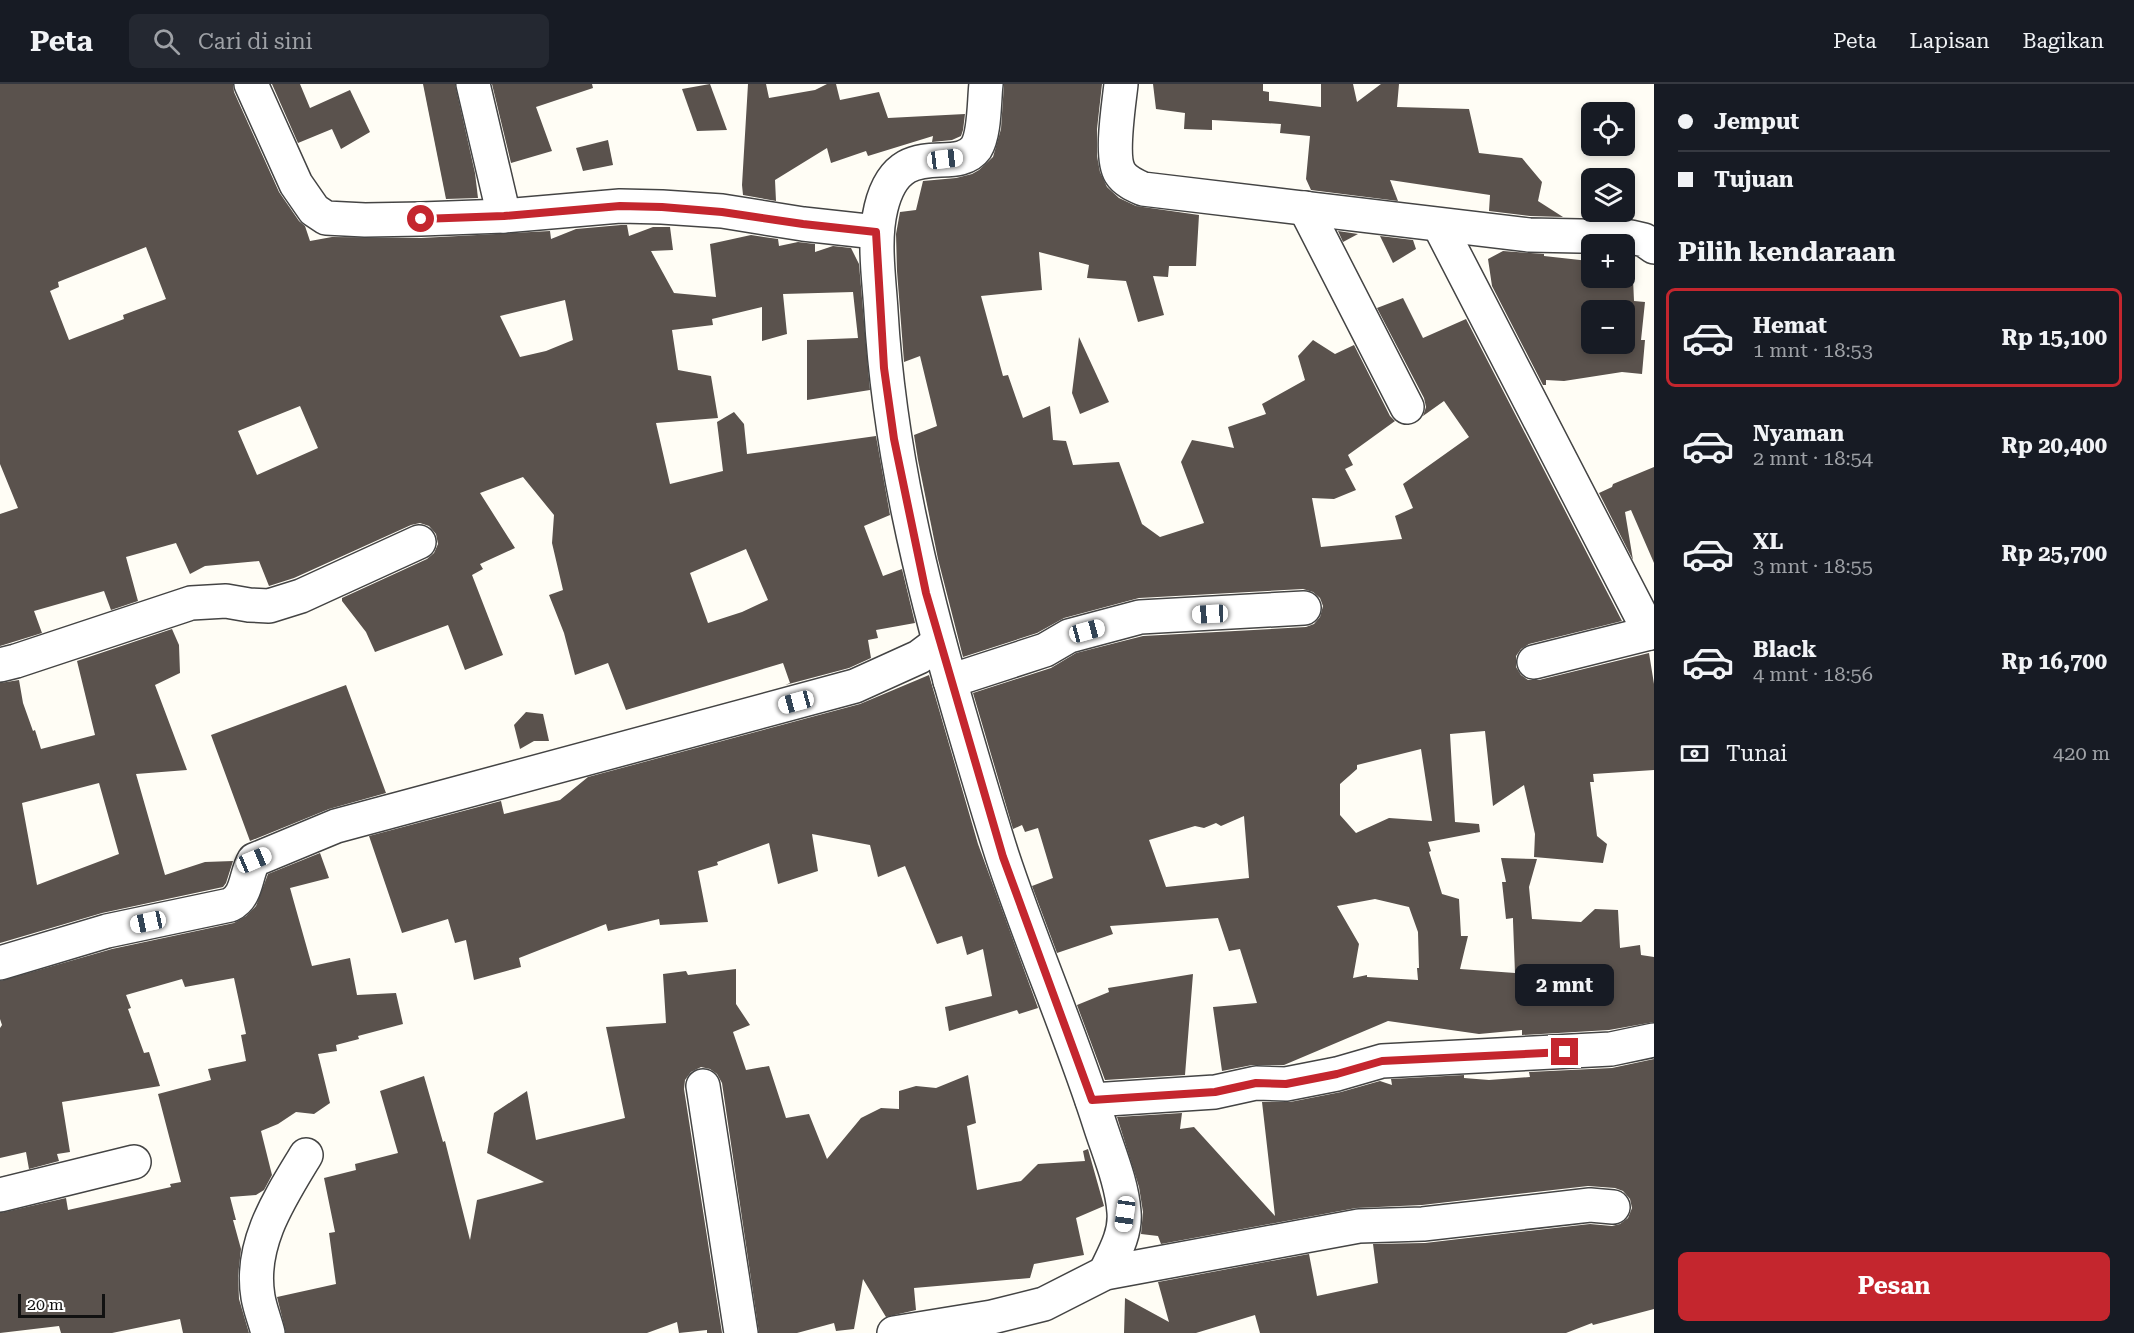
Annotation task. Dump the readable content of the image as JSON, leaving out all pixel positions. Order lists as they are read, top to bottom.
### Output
{
  "scale_bar": "20 m",
  "page": {
    "header": "Peta",
    "search": "Cari di sini",
    "nav": ["Peta", "Lapisan", "Bagikan"],
    "banner": ["Jemput", "Tujuan"],
    "map_buttons": ["+", "−"],
    "heading": "Pilih kendaraan",
    "list": [
      {
        "name": "Hemat",
        "note": "1 mnt · 18:53",
        "value": "Rp 15,100"
      },
      {
        "name": "Nyaman",
        "note": "2 mnt · 18:54",
        "value": "Rp 20,400"
      },
      {
        "name": "XL",
        "note": "3 mnt · 18:55",
        "value": "Rp 25,700"
      },
      {
        "name": "Black",
        "note": "4 mnt · 18:56",
        "value": "Rp 16,700"
      }
    ],
    "pay": ["Tunai", "420 m"],
    "bubble": "2 mnt",
    "buttons": "Pesan",
    "scale": "20 m"
  }
}
